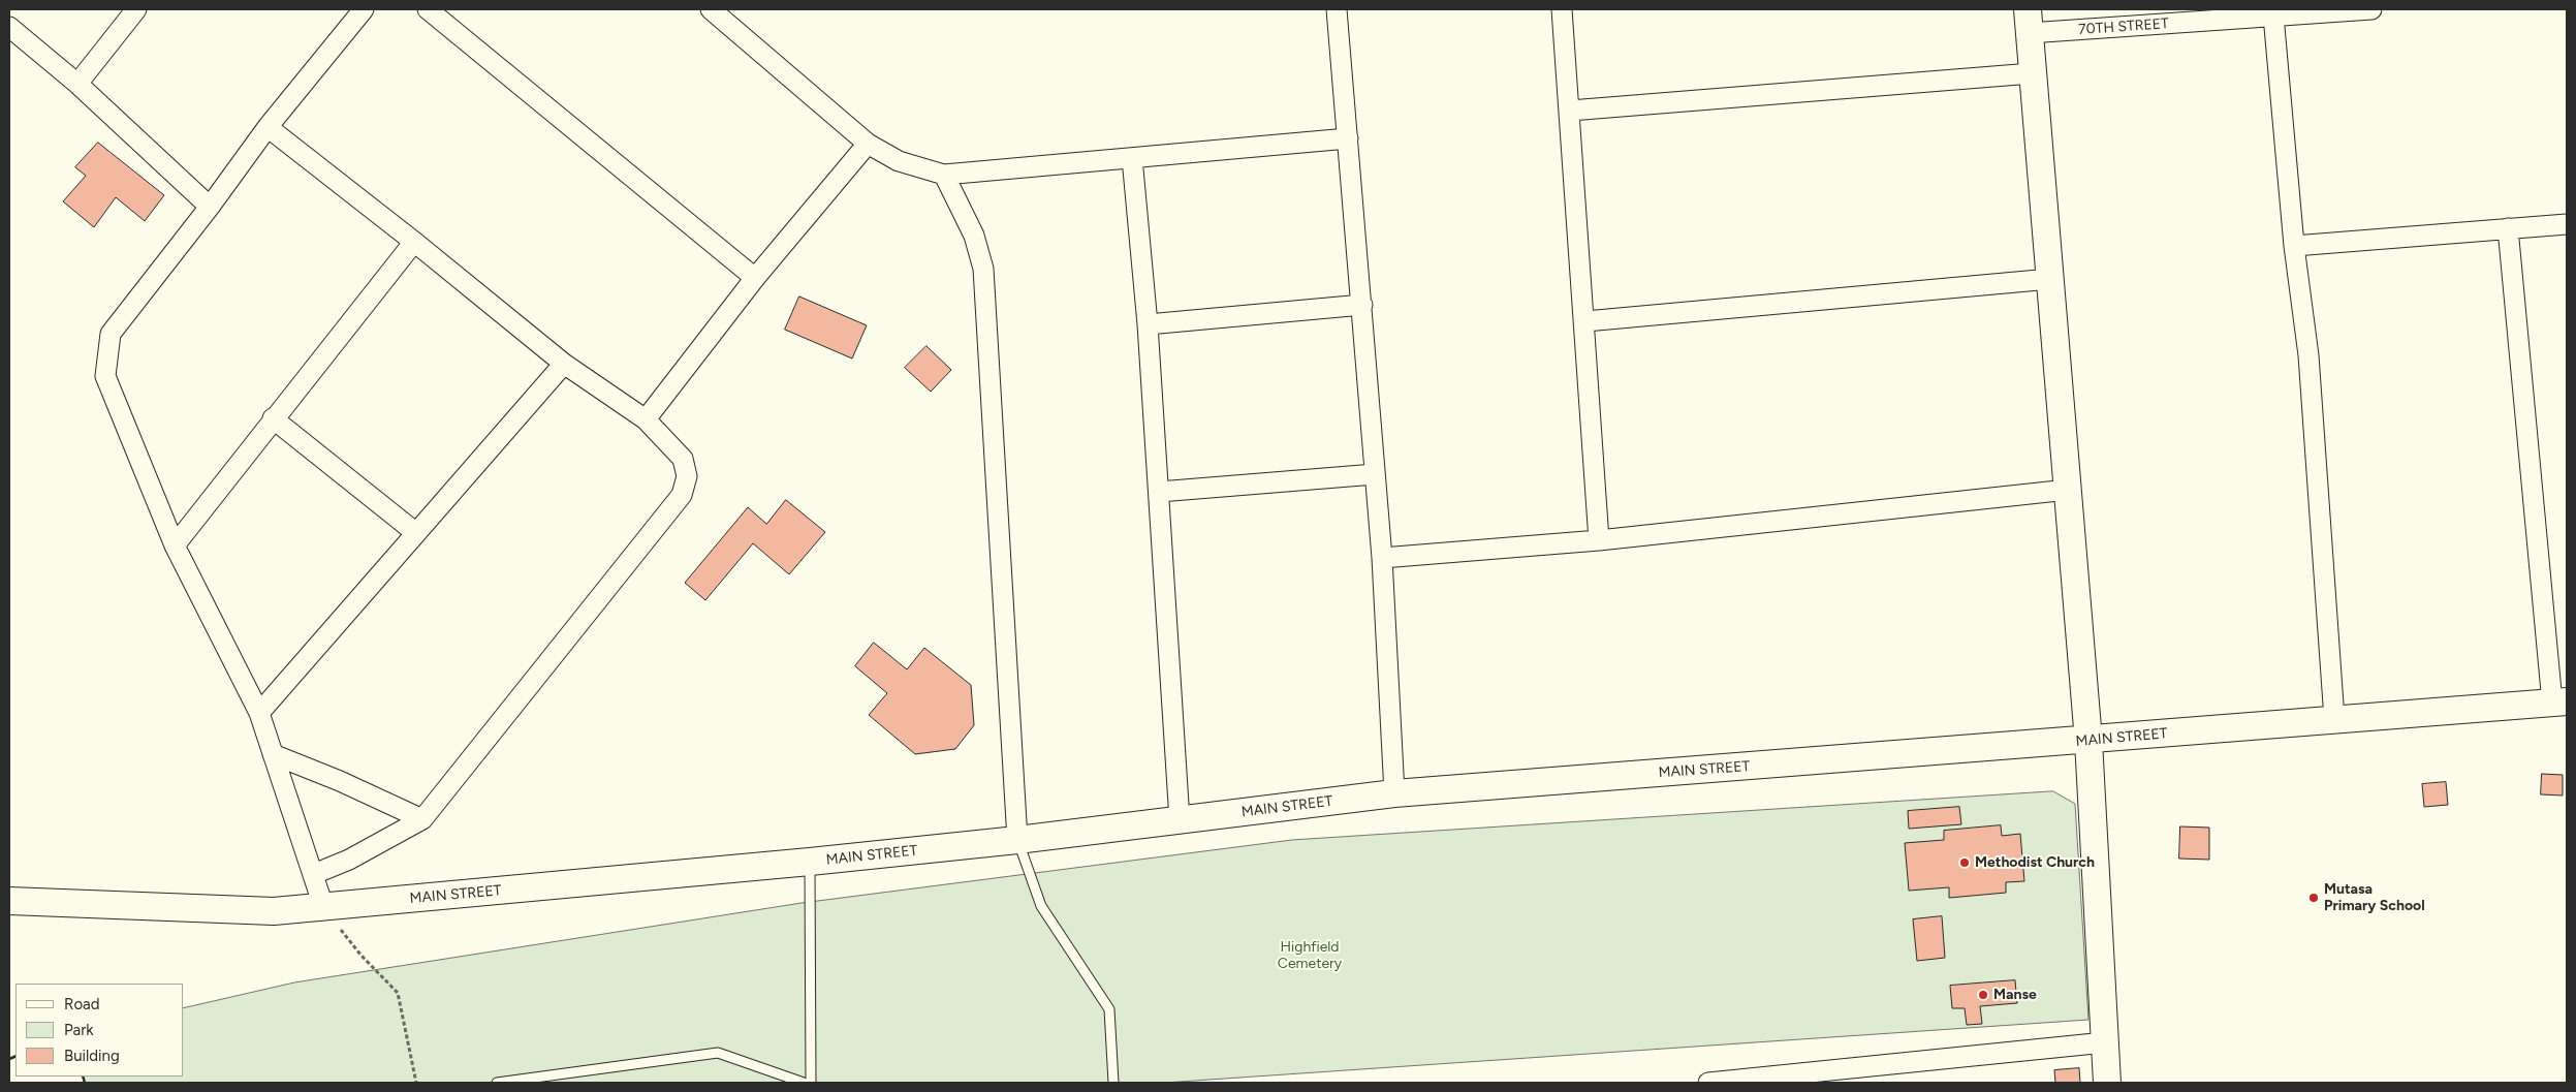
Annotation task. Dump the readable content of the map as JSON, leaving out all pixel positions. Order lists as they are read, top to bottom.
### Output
{
  "streets": {
    "street": ["70TH STREET", "MAIN STREET"]
  },
  "parks": ["Highfield Cemetery"],
  "places": ["Methodist Church", "Mutasa Primary School", "Manse"],
  "legend": ["Road", "Park", "Building"]
}
